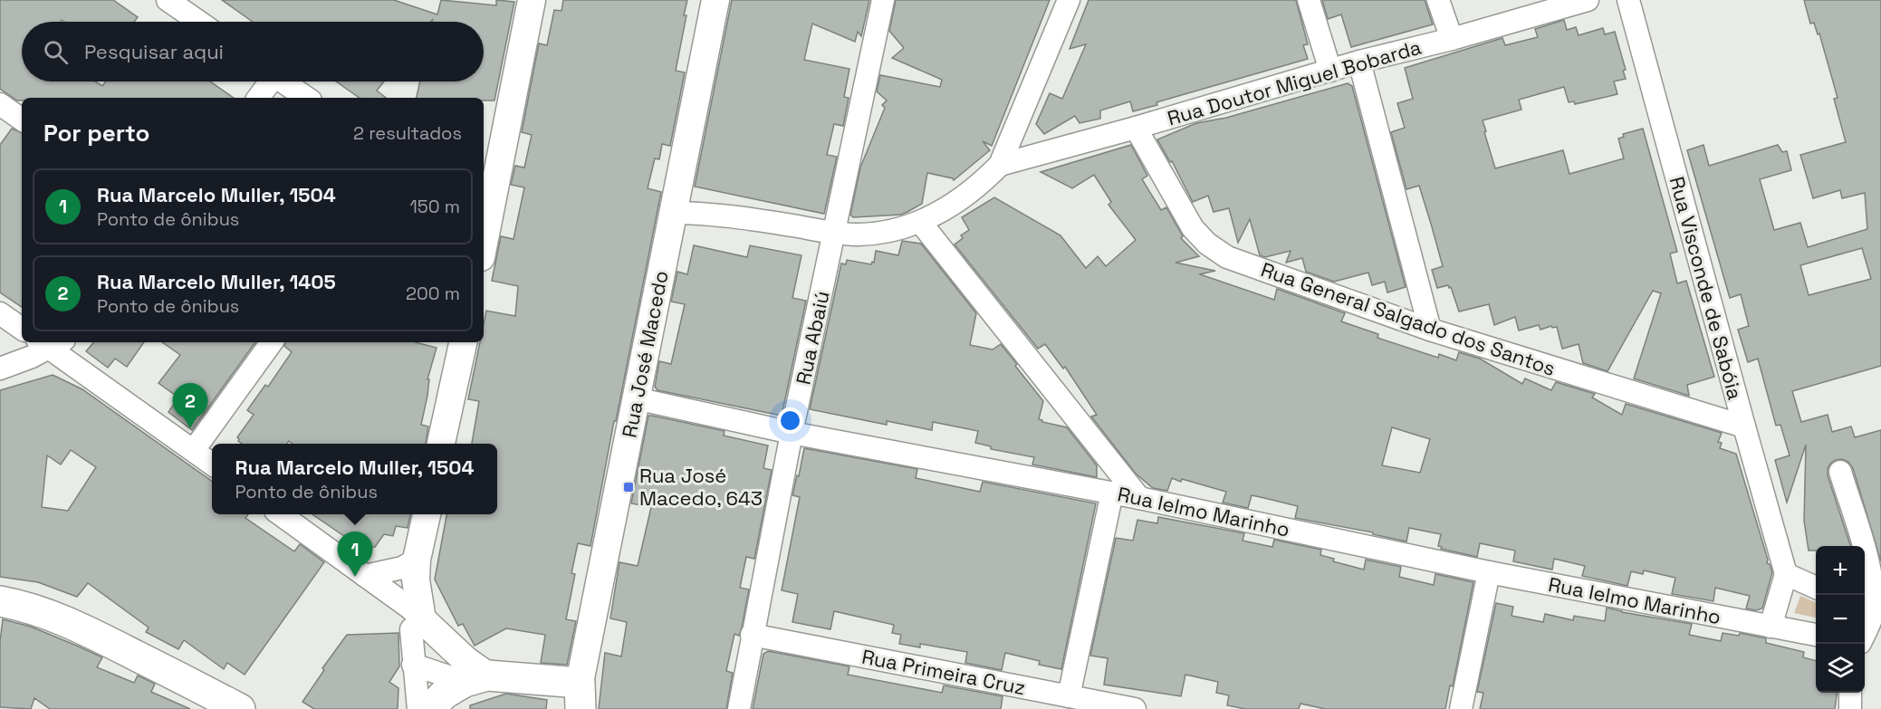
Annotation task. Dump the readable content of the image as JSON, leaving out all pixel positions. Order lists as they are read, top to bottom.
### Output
{
  "streets": {
    "street": [
      "Rua Doutor Miguel Bobarda",
      "Rua Visconde de Sabóia",
      "Rua General Salgado dos Santos",
      "Rua Abaiú",
      "Rua José Macedo",
      "Rua Ielmo Marinho",
      "Rua Primeira Cruz"
    ]
  },
  "crossings": [
    ["Rua Doutor Miguel Bobarda", "Rua General Salgado dos Santos"],
    ["Rua Visconde de Sabóia", "Rua General Salgado dos Santos"],
    ["Rua Abaiú", "Rua Ielmo Marinho"],
    ["Rua Abaiú", "Rua Primeira Cruz"],
    ["Rua José Macedo", "Rua Ielmo Marinho"]
  ],
  "places": {
    "transit": ["Rua José Macedo, 643"]
  },
  "page": {
    "search": "Pesquisar aqui",
    "heading": ["Por perto", "2 resultados"],
    "list": [
      {
        "mark": "1",
        "name": "Rua Marcelo Muller, 1504",
        "note": "Ponto de ônibus",
        "value": "150 m"
      },
      {
        "mark": "2",
        "name": "Rua Marcelo Muller, 1405",
        "note": "Ponto de ônibus",
        "value": "200 m"
      }
    ],
    "pins": ["2", "1"],
    "popup": ["Rua Marcelo Muller, 1504", "Ponto de ônibus"],
    "map_buttons": ["+", "−"]
  }
}
